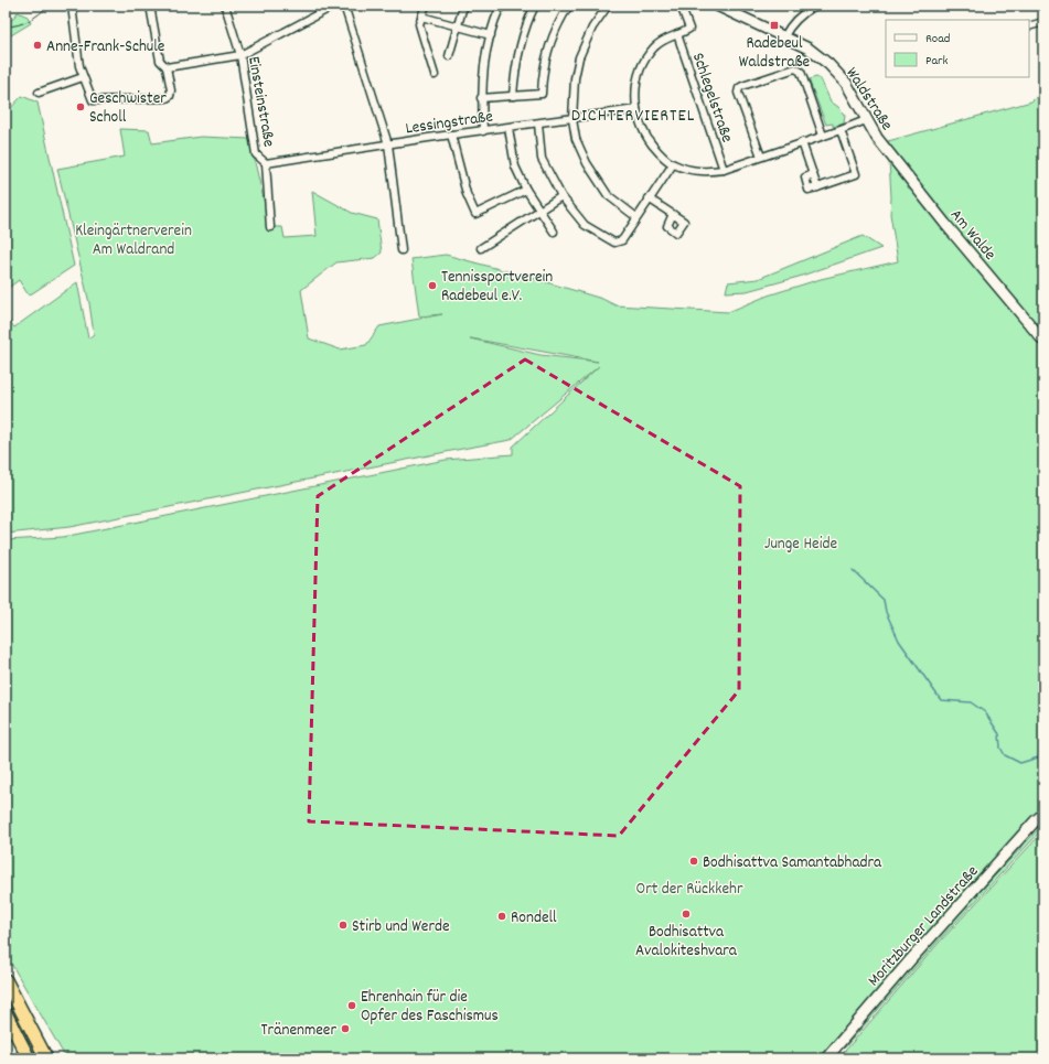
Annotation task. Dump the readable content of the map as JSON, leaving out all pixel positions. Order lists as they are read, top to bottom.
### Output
{
  "streets": {
    "street": [
      "Schlegelstraße",
      "Waldstraße",
      "Einsteinstraße",
      "Lessingstraße",
      "Am Walde",
      "Moritzburger Landstraße"
    ]
  },
  "crossings": [
    ["Waldstraße", "Am Walde"],
    ["Einsteinstraße", "Lessingstraße"]
  ],
  "districts": ["DICHTERVIERTEL"],
  "parks": ["Kleingärtnerverein Am Waldrand", "Junge Heide", "Ort der Rückkehr"],
  "places": {
    "transit": ["Radebeul Waldstraße"],
    "other": [
      "Anne-Frank-Schule",
      "Geschwister Scholl",
      "Tennissportverein Radebeul e.V.",
      "Bodhisattva Samantabhadra",
      "Bodhisattva Avalokiteshvara",
      "Rondell",
      "Stirb und Werde",
      "Ehrenhain für die Opfer des Faschismus",
      "Tränenmeer"
    ]
  },
  "legend": ["Road", "Park"]
}
